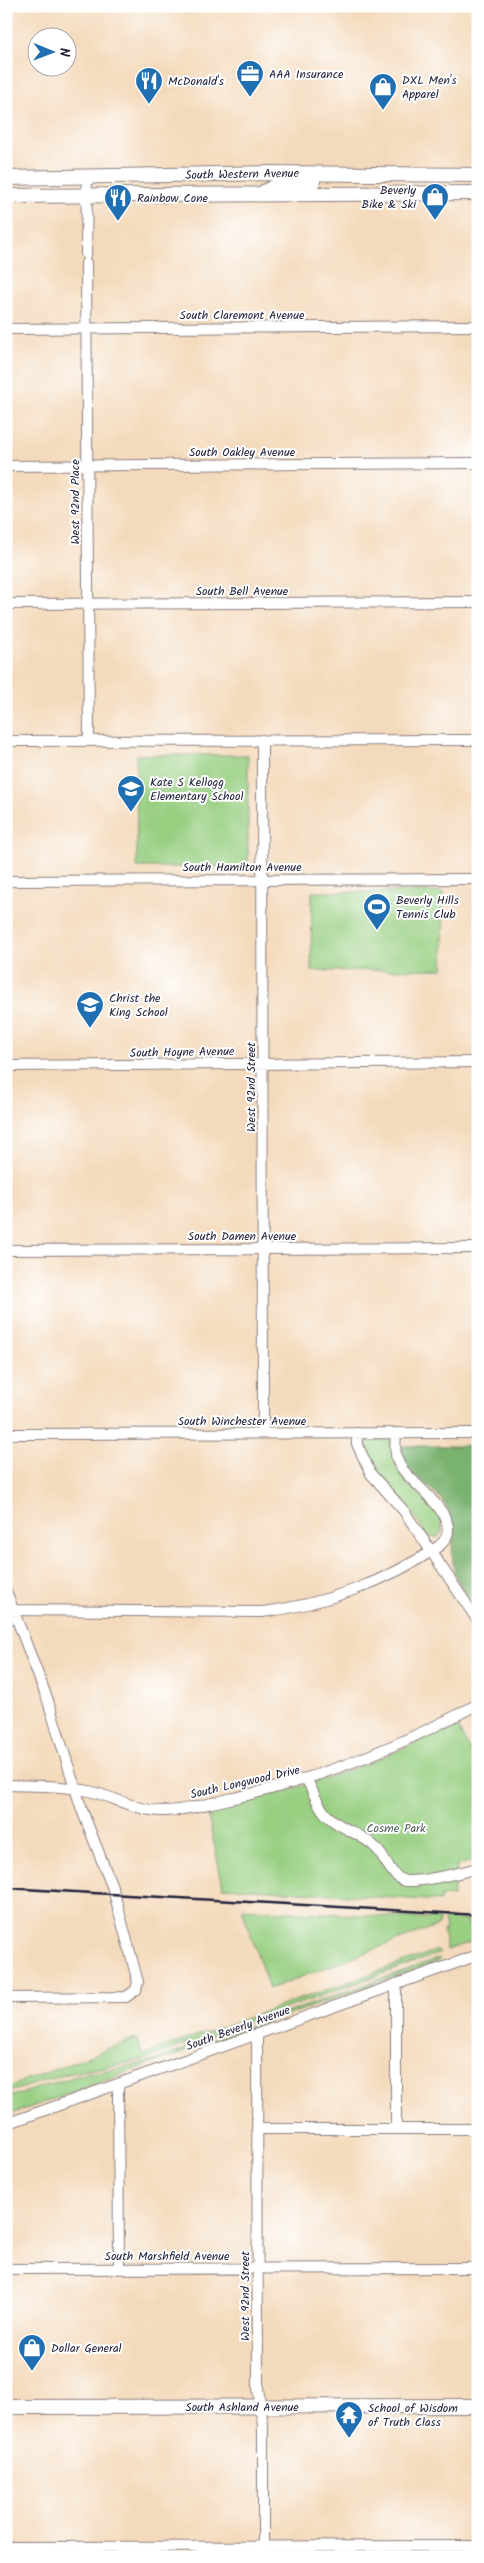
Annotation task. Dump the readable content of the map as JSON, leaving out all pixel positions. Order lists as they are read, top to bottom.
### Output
{
  "streets": {
    "main road": ["South Western Avenue", "South Ashland Avenue"],
    "street": [
      "South Claremont Avenue",
      "South Oakley Avenue",
      "West 92nd Place",
      "South Bell Avenue",
      "South Hamilton Avenue",
      "South Hoyne Avenue",
      "West 92nd Street",
      "South Damen Avenue",
      "South Winchester Avenue",
      "South Longwood Drive",
      "South Beverly Avenue",
      "South Marshfield Avenue"
    ]
  },
  "crossings": [
    ["South Western Avenue", "West 92nd Place"],
    ["South Claremont Avenue", "West 92nd Place"],
    ["South Oakley Avenue", "West 92nd Place"],
    ["West 92nd Place", "South Bell Avenue"],
    ["South Hamilton Avenue", "West 92nd Street"],
    ["South Hoyne Avenue", "West 92nd Street"],
    ["West 92nd Street", "South Damen Avenue"],
    ["West 92nd Street", "South Winchester Avenue"],
    ["West 92nd Street", "South Beverly Avenue"],
    ["West 92nd Street", "South Marshfield Avenue"],
    ["West 92nd Street", "South Ashland Avenue"]
  ],
  "parks": ["Cosme Park"],
  "places": {
    "office": ["AAA Insurance"],
    "restaurant": ["McDonald's", "Rainbow Cone"],
    "shop": ["DXL Men's Apparel", "Beverly Bike & Ski", "Dollar General"],
    "school or university": ["Kate S Kellogg Elementary School", "Christ the King School"],
    "sports": ["Beverly Hills Tennis Club"],
    "temple": ["School of Wisdom of Truth Class"]
  },
  "north": "right"
}
